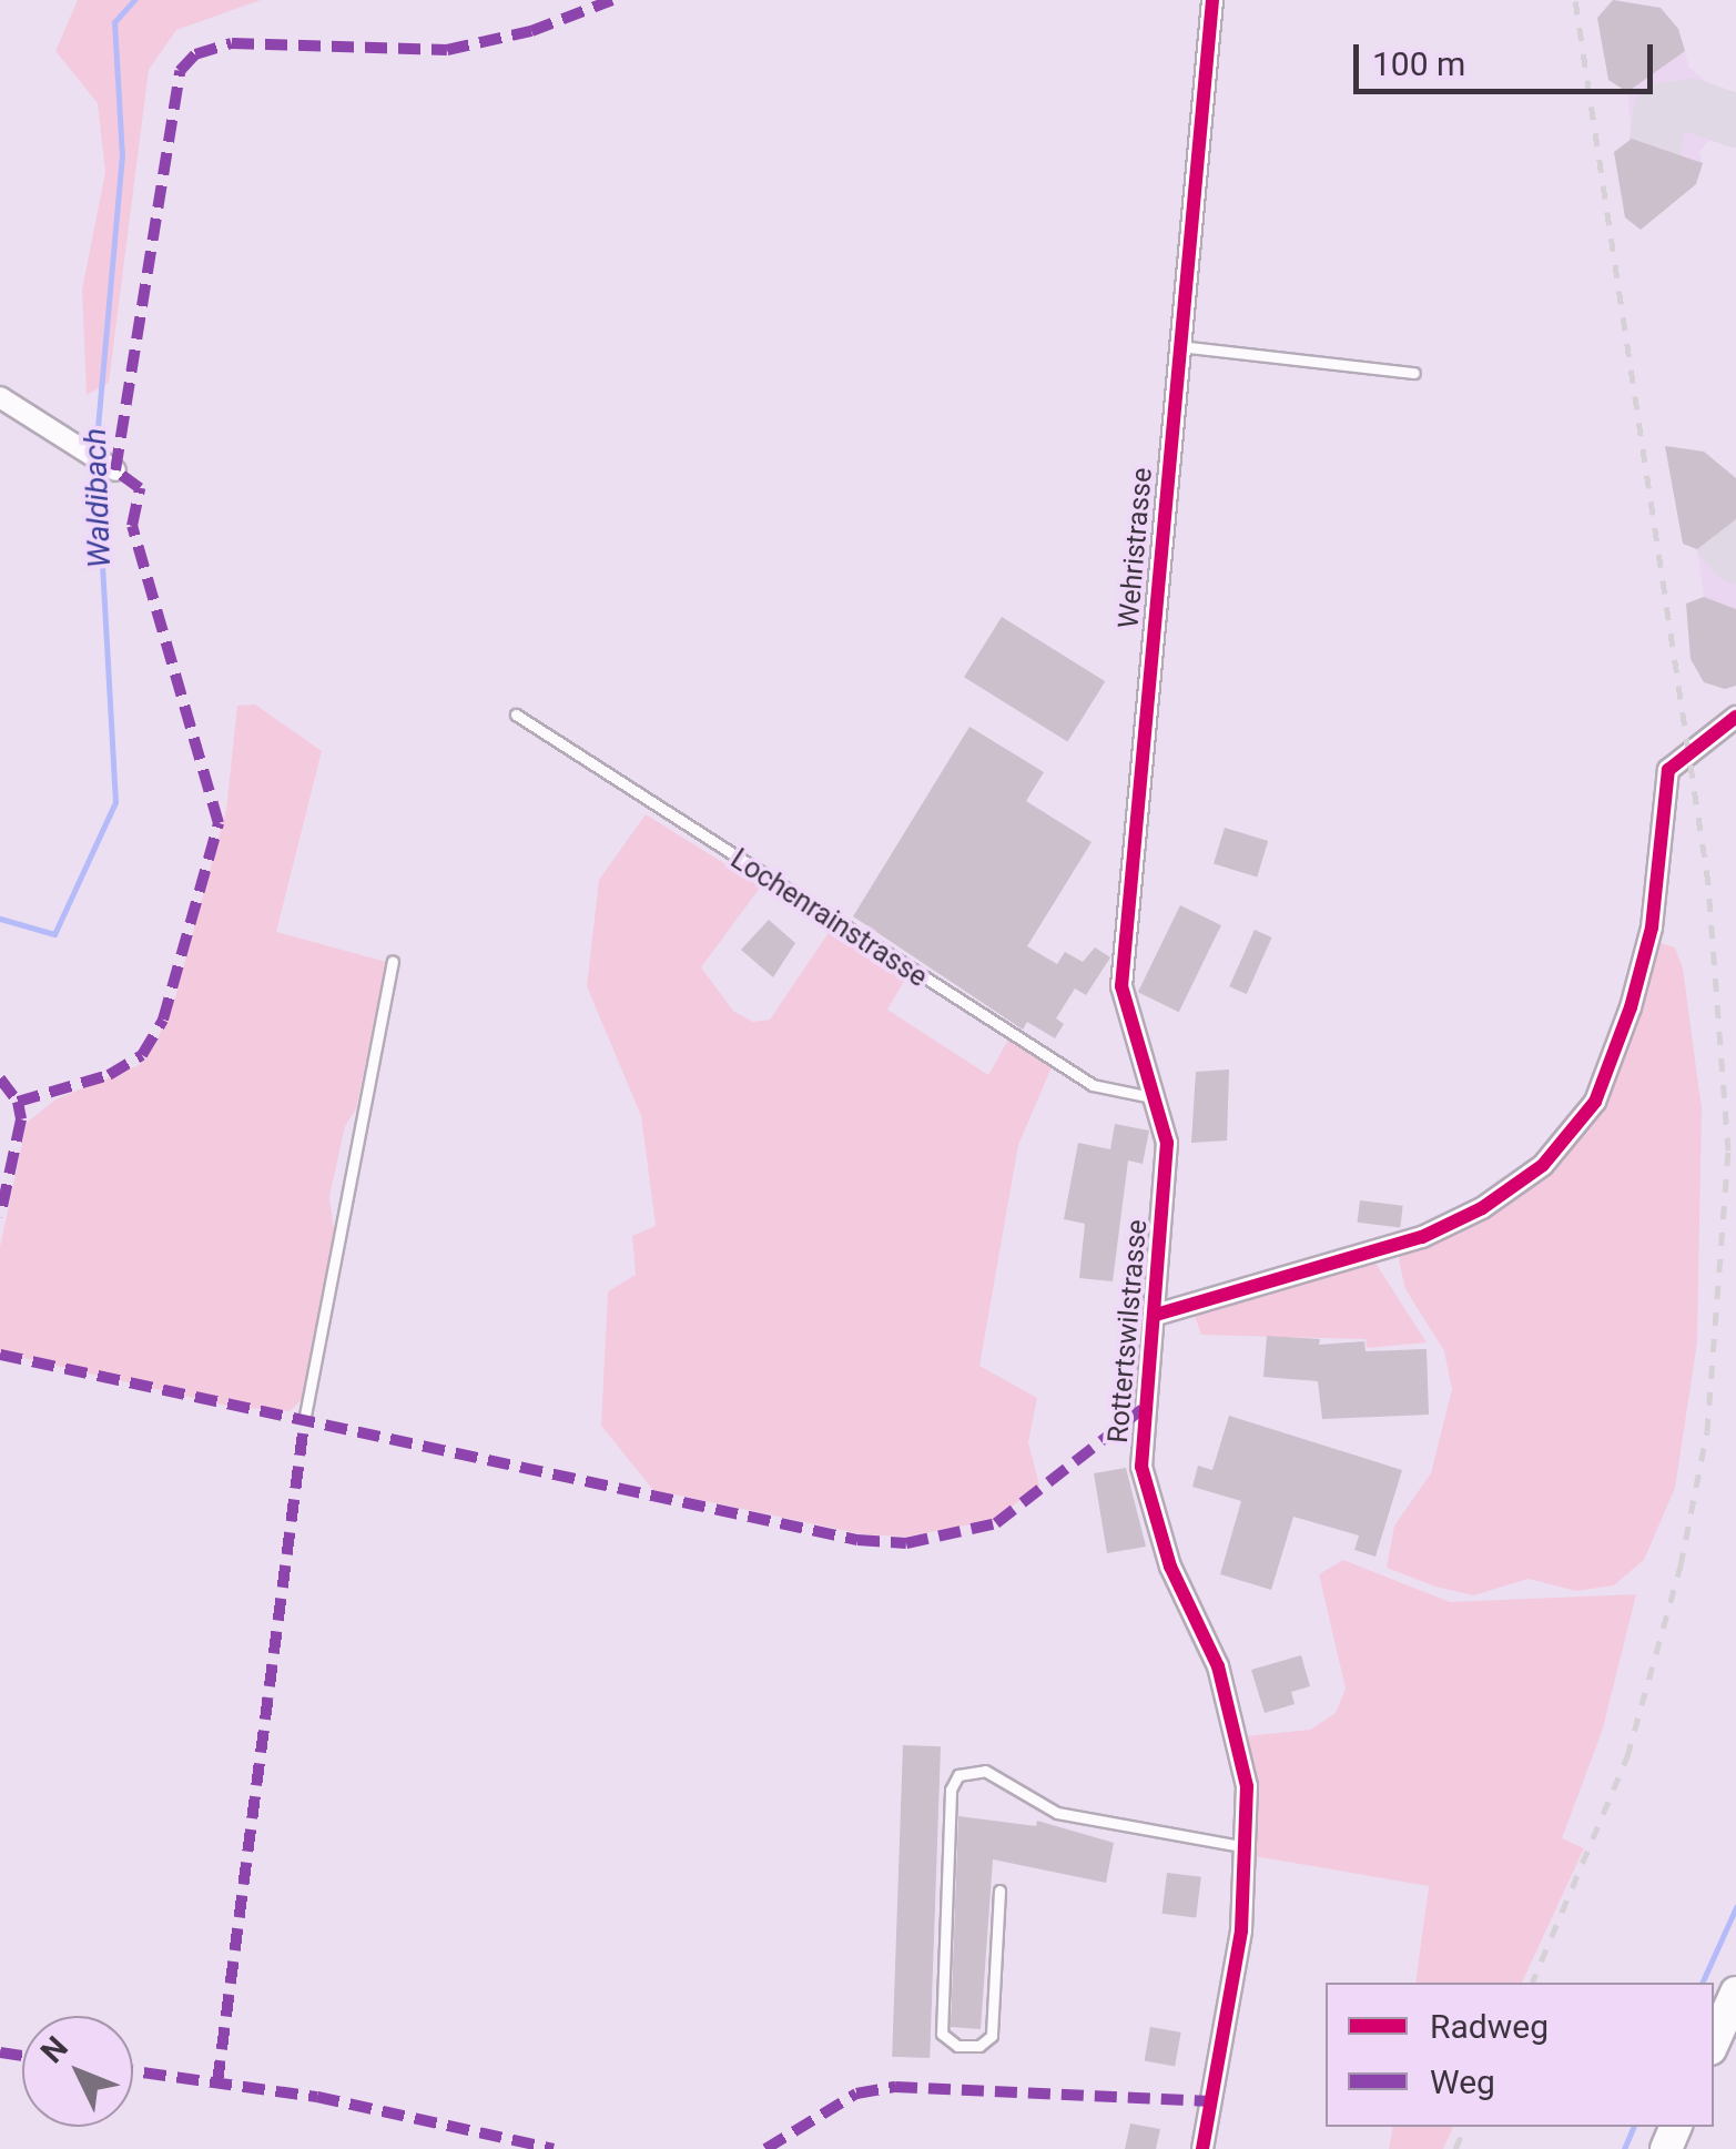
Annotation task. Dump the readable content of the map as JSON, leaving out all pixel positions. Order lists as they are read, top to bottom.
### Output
{
  "streets": {
    "street": ["Wehristrasse", "Rottertswilstrasse"],
    "lane": ["Lochenrainstrasse"]
  },
  "crossings": [
    ["Wehristrasse", "Lochenrainstrasse"],
    ["Wehristrasse", "Rottertswilstrasse"],
    ["Lochenrainstrasse", "Rottertswilstrasse"]
  ],
  "water": ["Waldibach"],
  "legend": ["Radweg", "Weg"],
  "scale_bar": "100 m",
  "north": "top left"
}
